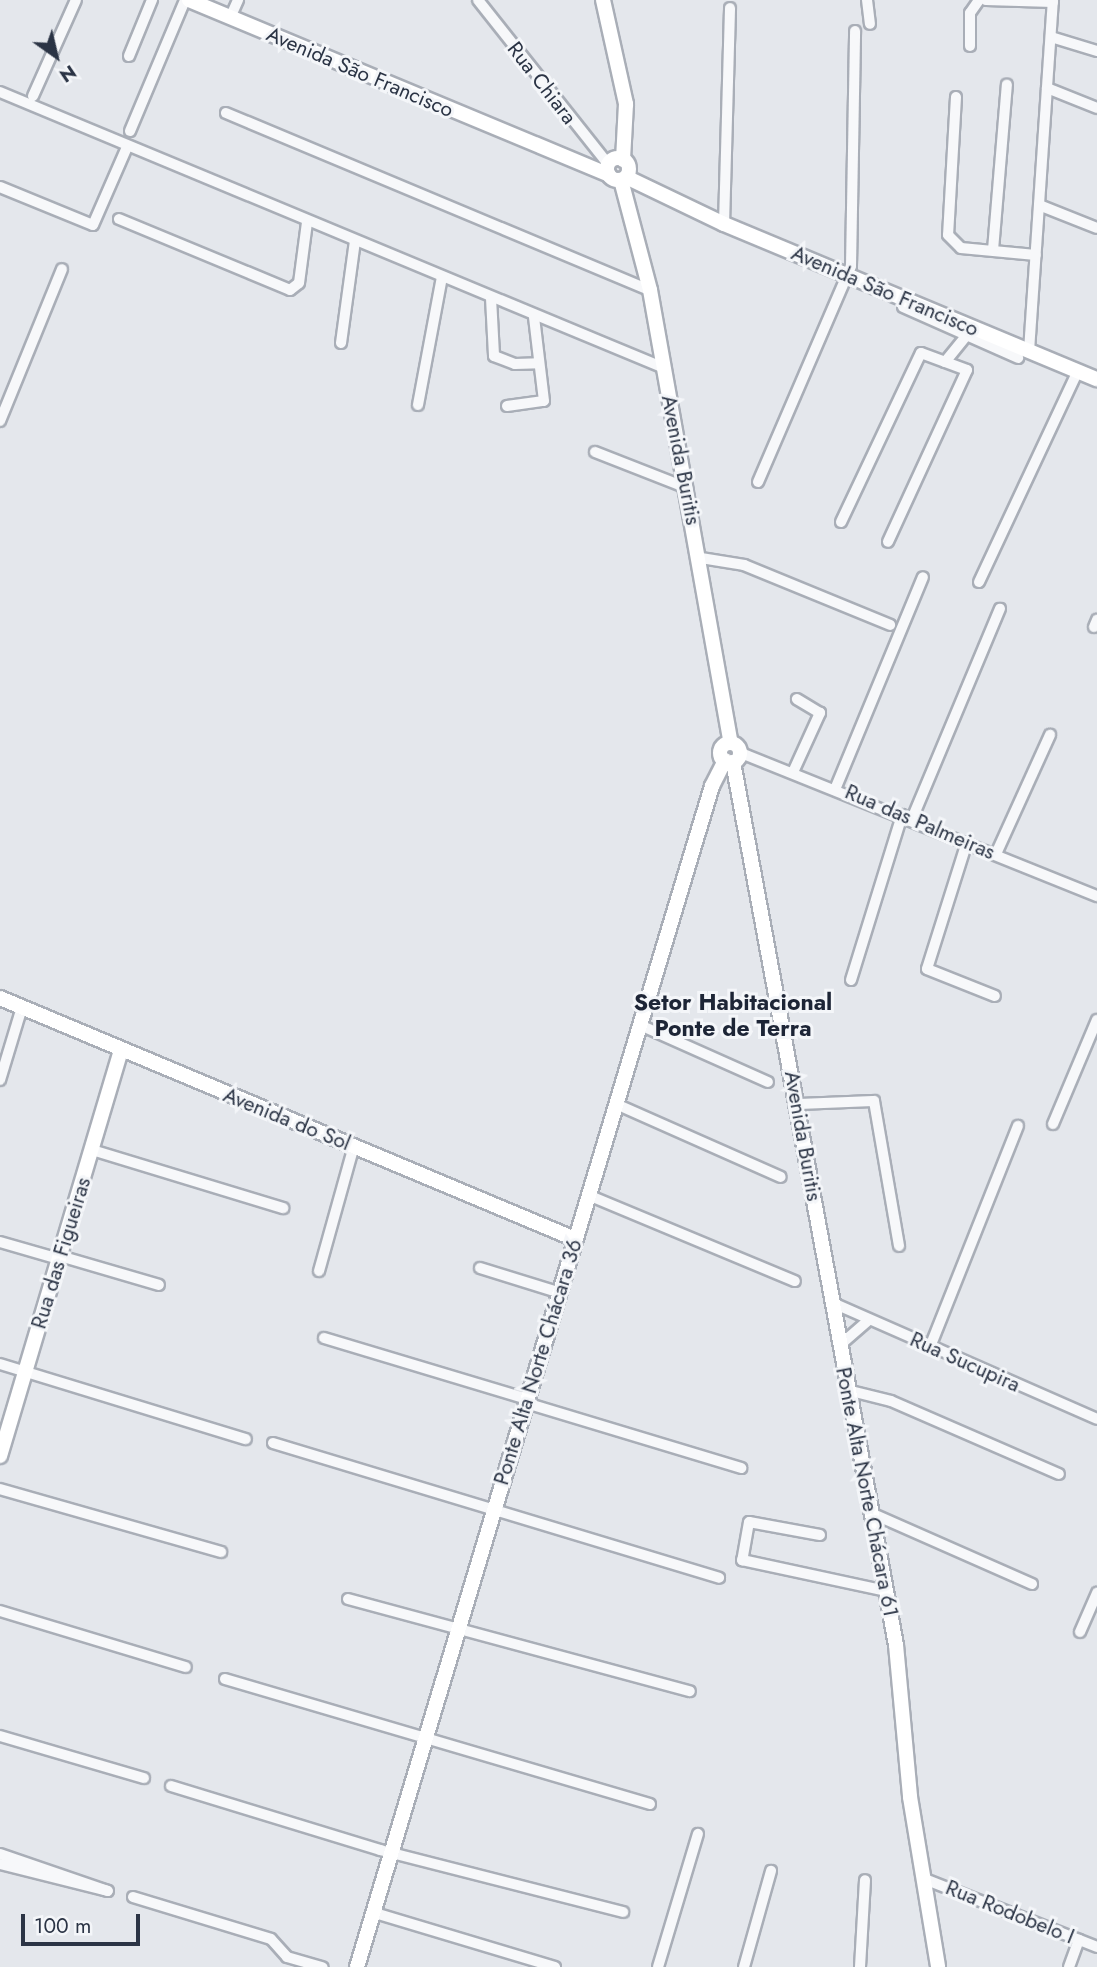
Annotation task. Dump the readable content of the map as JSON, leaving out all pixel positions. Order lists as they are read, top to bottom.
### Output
{
  "streets": {
    "street": [
      "Avenida São Francisco",
      "Rua Chiara",
      "Avenida Buritis",
      "Rua das Palmeiras",
      "Avenida do Sol",
      "Rua das Figueiras",
      "Ponte Alta Norte Chácara 36",
      "Rua Sucupira",
      "Ponte Alta Norte Chácara 61",
      "Rua Rodobelo I"
    ]
  },
  "crossings": [
    ["Avenida São Francisco", "Rua Chiara"],
    ["Avenida São Francisco", "Avenida Buritis"],
    ["Rua Chiara", "Avenida Buritis"],
    ["Avenida Buritis", "Rua das Palmeiras"],
    ["Avenida Buritis", "Ponte Alta Norte Chácara 36"],
    ["Avenida Buritis", "Rua Sucupira"],
    ["Avenida Buritis", "Ponte Alta Norte Chácara 61"],
    ["Rua das Palmeiras", "Ponte Alta Norte Chácara 36"],
    ["Avenida do Sol", "Rua das Figueiras"],
    ["Avenida do Sol", "Ponte Alta Norte Chácara 36"],
    ["Rua Sucupira", "Ponte Alta Norte Chácara 61"],
    ["Ponte Alta Norte Chácara 61", "Rua Rodobelo I"]
  ],
  "districts": ["Setor Habitacional Ponte de Terra"],
  "scale_bar": "100 m",
  "north": "bottom right"
}
